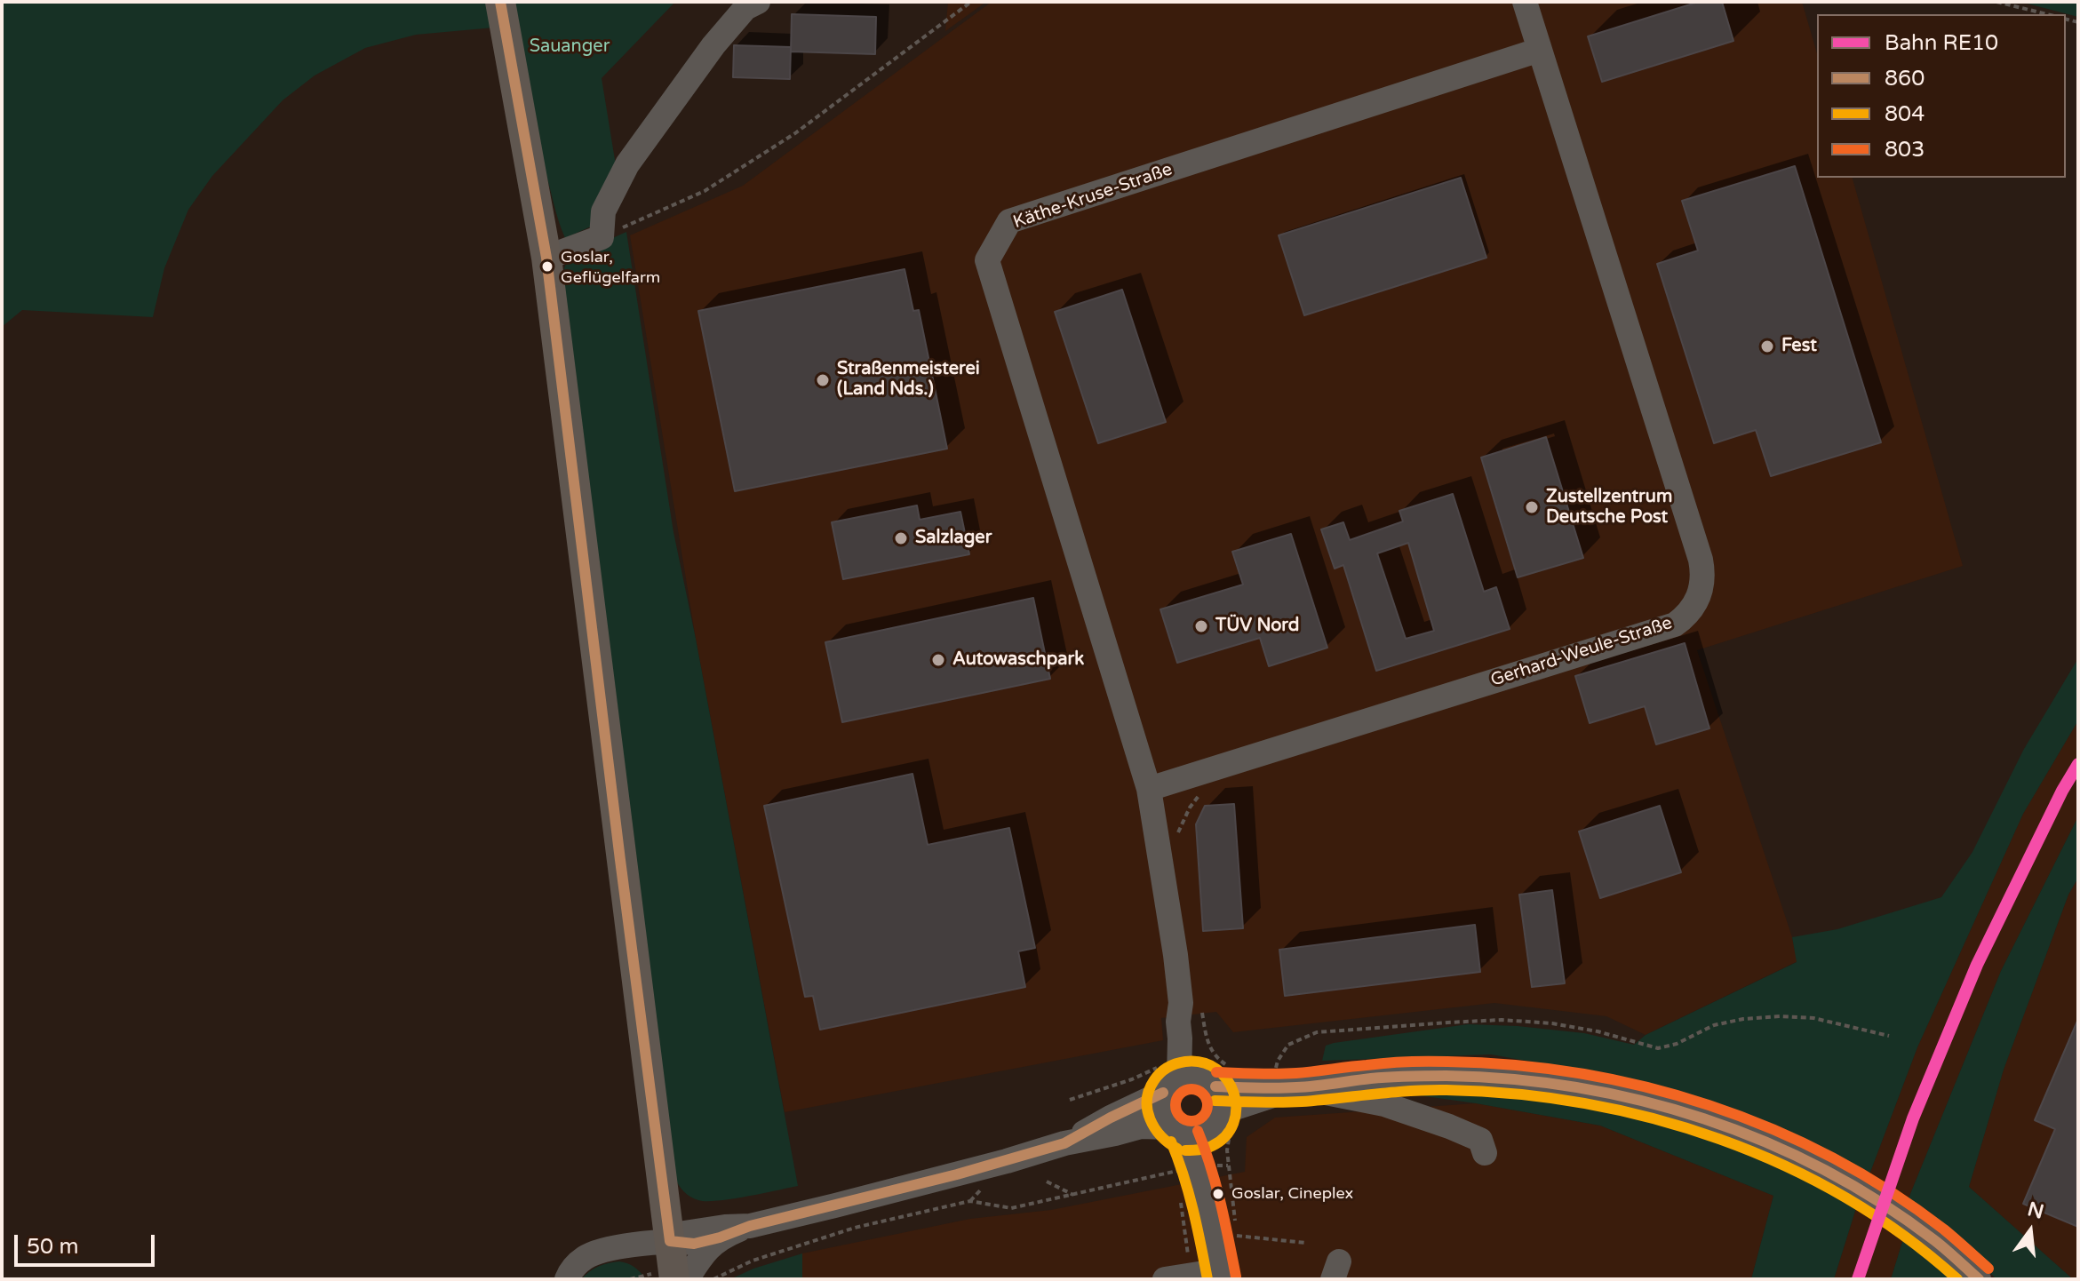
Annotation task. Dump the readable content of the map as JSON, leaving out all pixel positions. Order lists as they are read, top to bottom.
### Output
{
  "streets": {
    "street": ["Käthe-Kruse-Straße", "Gerhard-Weule-Straße"]
  },
  "crossings": [
    ["Käthe-Kruse-Straße", "Gerhard-Weule-Straße"]
  ],
  "parks": ["Sauanger"],
  "places": [
    "Goslar, Geflügelfarm",
    "Fest",
    "Straßenmeisterei (Land Nds.)",
    "Zustellzentrum Deutsche Post",
    "Salzlager",
    "TÜV Nord",
    "Autowaschpark",
    "Goslar, Cineplex"
  ],
  "lines": [
    "transit line 860",
    "rail line RE10",
    "transit line 804",
    "transit line 803"
  ],
  "legend": [
    "Bahn RE10",
    "860",
    "804",
    "803"
  ],
  "scale_bar": "50 m",
  "north": "top"
}
